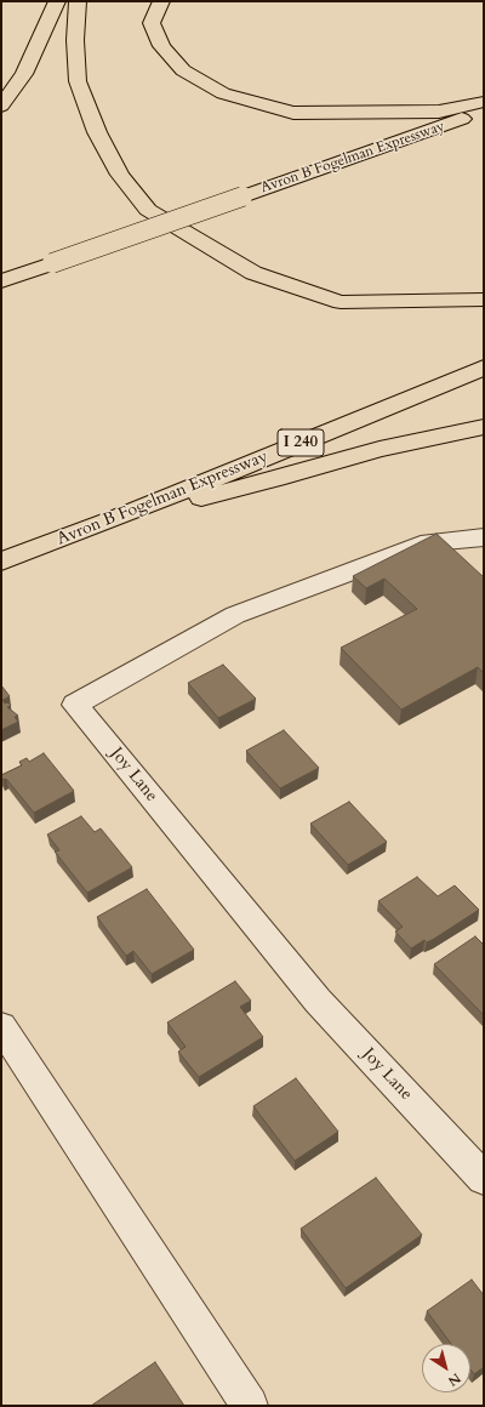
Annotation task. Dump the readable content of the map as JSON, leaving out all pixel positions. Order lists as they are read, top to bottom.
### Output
{
  "streets": {
    "highway": ["Avron B Fogelman Expressway", "I 240"],
    "street": ["Joy Lane"]
  },
  "north": "bottom right"
}
